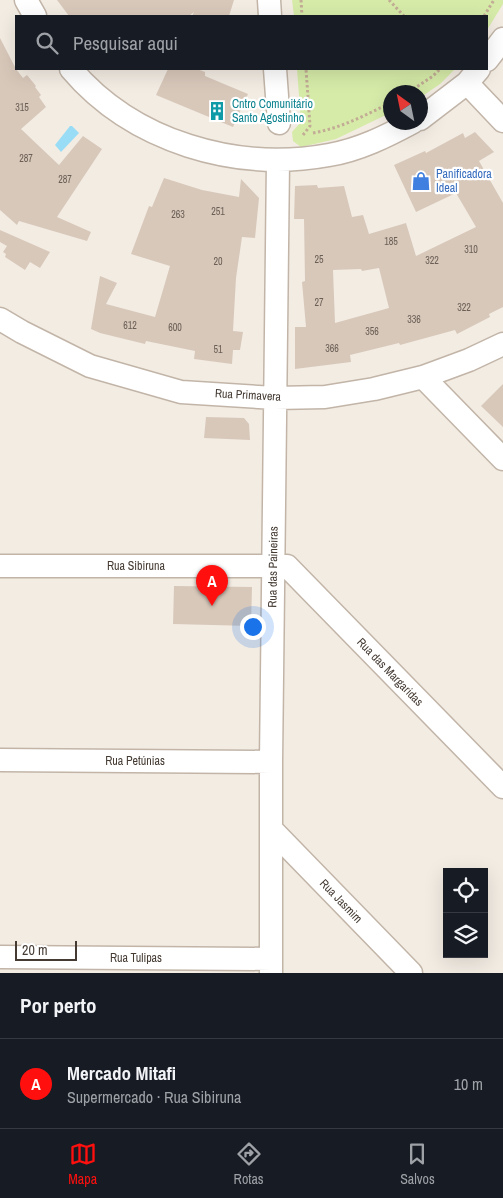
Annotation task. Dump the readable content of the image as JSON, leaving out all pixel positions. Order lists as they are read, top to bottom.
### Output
{
  "streets": {
    "street": [
      "Rua Primavera",
      "Rua Sibiruna",
      "Rua das Paineiras",
      "Rua das Margaridas",
      "Rua Petúnias",
      "Rua Jasmim",
      "Rua Tulipas"
    ]
  },
  "crossings": [
    ["Rua Primavera", "Rua das Paineiras"],
    ["Rua Sibiruna", "Rua das Paineiras"],
    ["Rua Sibiruna", "Rua das Margaridas"],
    ["Rua das Paineiras", "Rua das Margaridas"],
    ["Rua das Paineiras", "Rua Petúnias"],
    ["Rua das Paineiras", "Rua Jasmim"],
    ["Rua das Paineiras", "Rua Tulipas"]
  ],
  "places": {
    "building": ["Cntro Comunitário Santo Agostinho"],
    "shop": ["Panificadora Ideal"]
  },
  "house_numbers": [
    "315",
    "287",
    "287",
    "251",
    "263",
    "185",
    "310",
    "25",
    "322",
    "20",
    "27",
    "322",
    "336",
    "612",
    "600",
    "356",
    "366",
    "51"
  ],
  "scale_bar": "20 m",
  "north": "top left",
  "page": {
    "search": "Pesquisar aqui",
    "pins": "A",
    "scale": "20 m",
    "heading": "Por perto",
    "list": [
      {
        "mark": "A",
        "name": "Mercado Mitafi",
        "note": "Supermercado · Rua Sibiruna",
        "value": "10 m"
      }
    ],
    "nav": ["Mapa", "Rotas", "Salvos"]
  }
}
